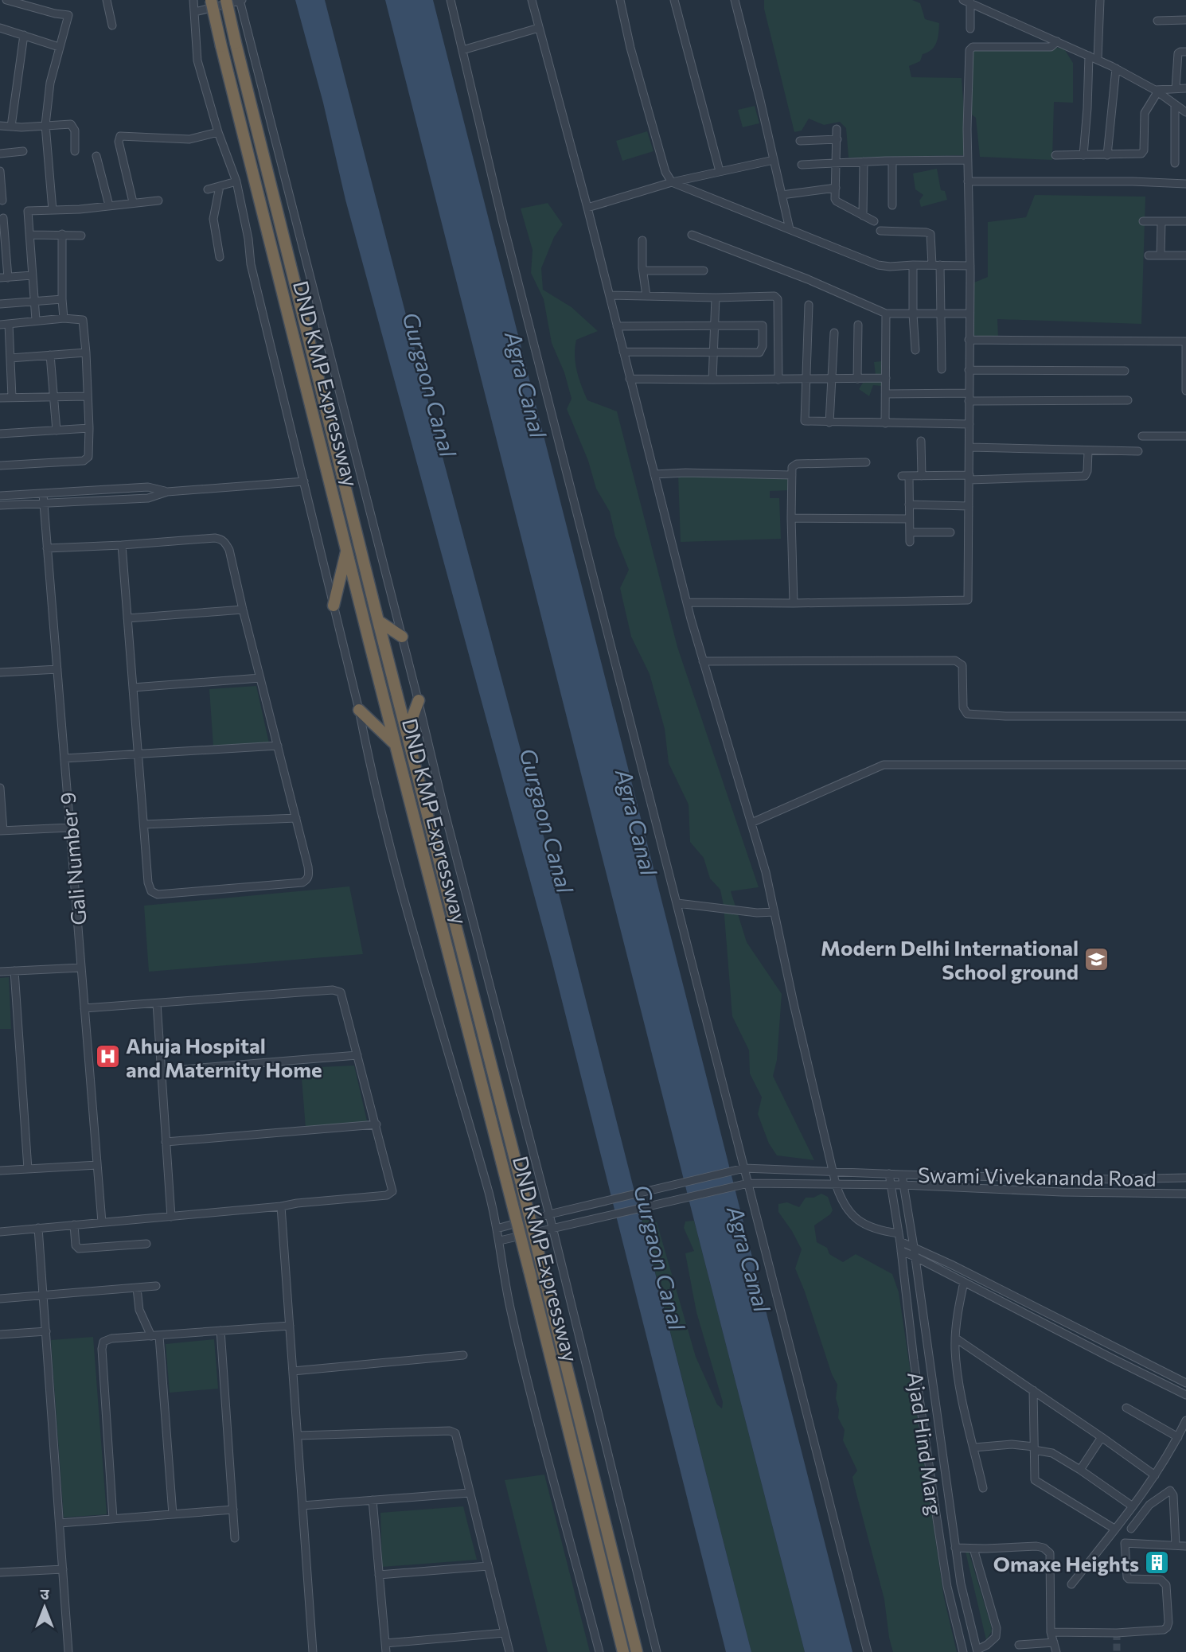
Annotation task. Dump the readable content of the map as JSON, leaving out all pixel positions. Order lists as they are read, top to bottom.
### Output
{
  "streets": {
    "highway": ["DND KMP Expressway"],
    "street": ["Gali Number 9", "Swami Vivekananda Road", "Ajad Hind Marg"]
  },
  "crossings": [
    ["Swami Vivekananda Road", "Ajad Hind Marg"]
  ],
  "water": ["Gurgaon Canal", "Agra Canal"],
  "places": {
    "school or university": ["Modern Delhi International School ground"],
    "hospital": ["Ahuja Hospital and Maternity Home"],
    "building": ["Omaxe Heights"]
  },
  "north": "top"
}
